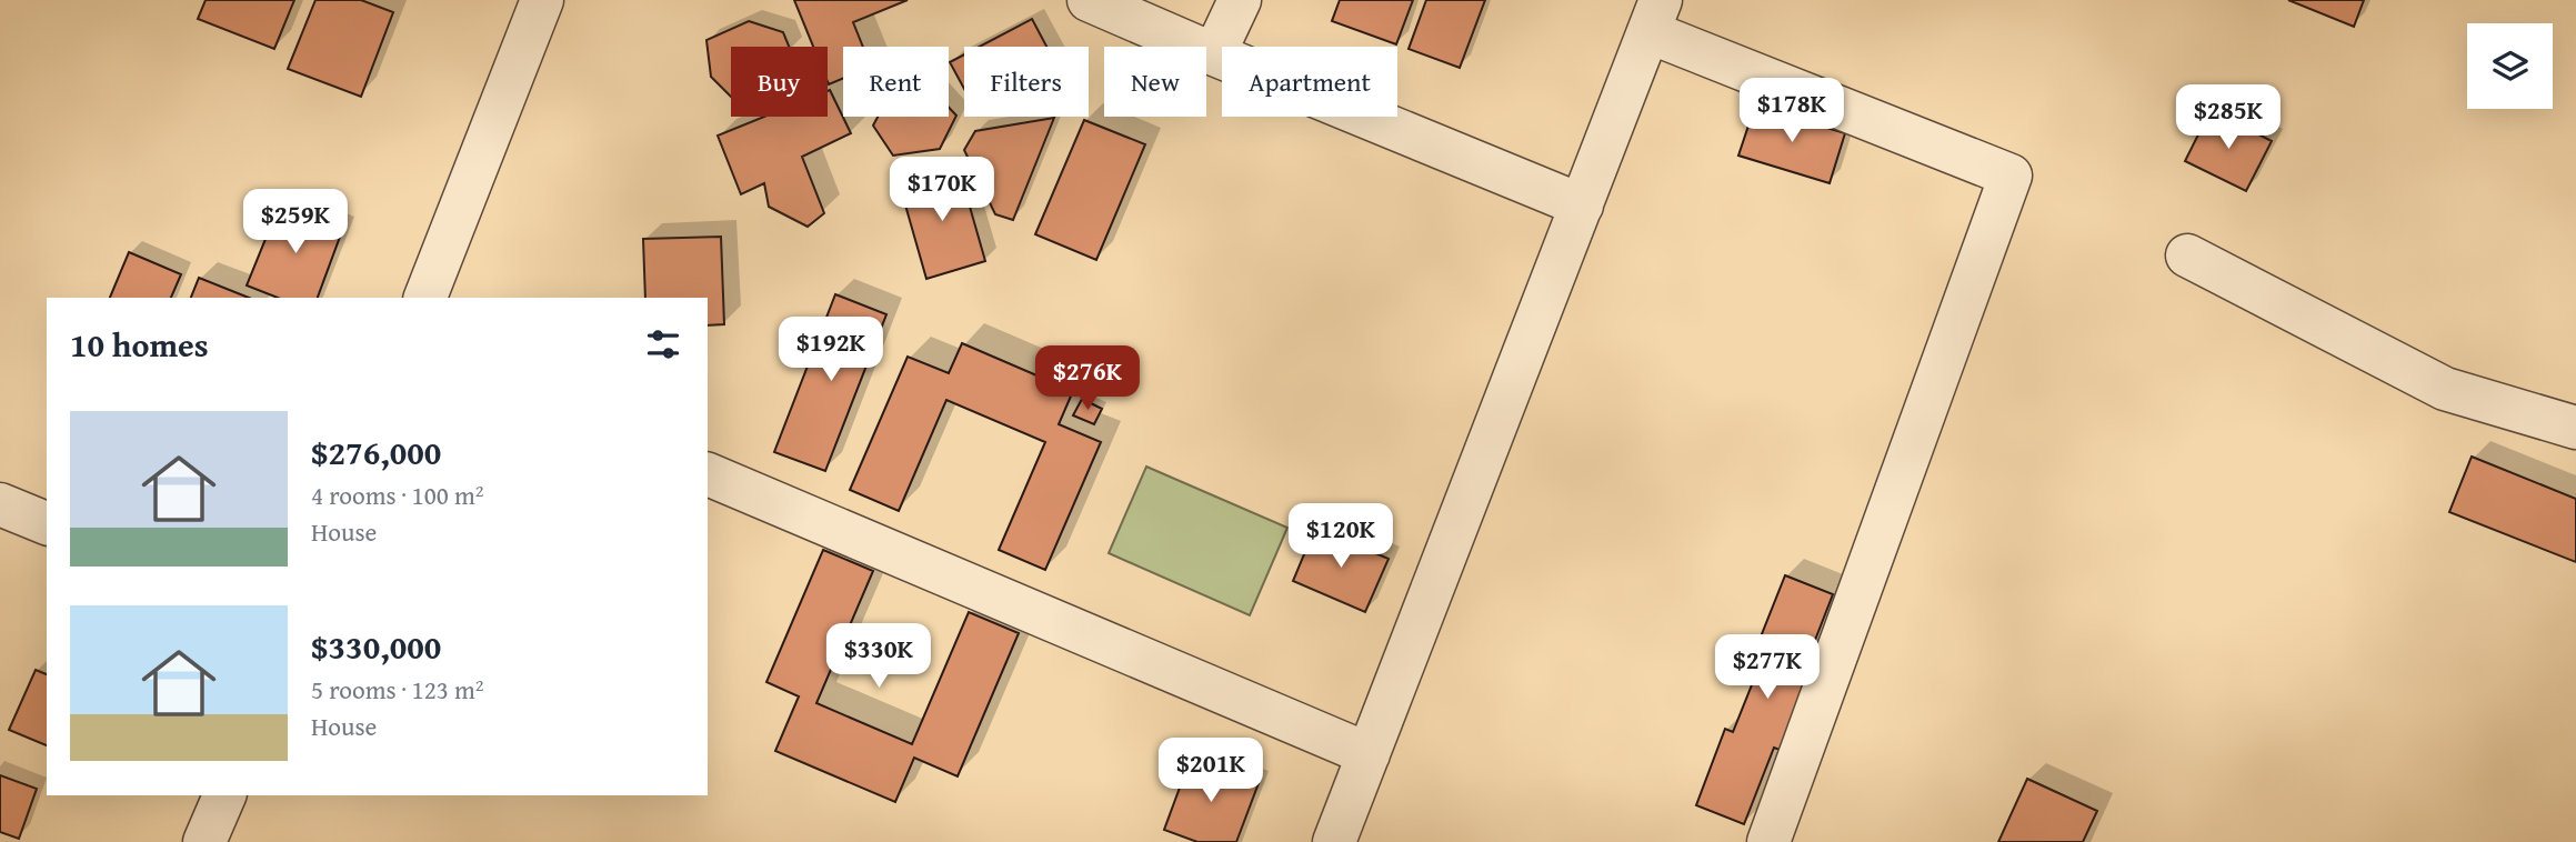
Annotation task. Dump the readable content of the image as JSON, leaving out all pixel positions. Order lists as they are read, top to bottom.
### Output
{
  "page": {
    "chip": [
      "Buy",
      "Rent",
      "Filters",
      "New",
      "Apartment"
    ],
    "price": [
      "$178K",
      "$285K",
      "$170K",
      "$259K",
      "$192K",
      "$276K",
      "$120K",
      "$330K",
      "$277K",
      "$201K"
    ],
    "heading": "10 homes",
    "list": [
      {
        "name": "$276,000",
        "note": "4 rooms · 100 m² · House"
      },
      {
        "name": "$330,000",
        "note": "5 rooms · 123 m² · House"
      }
    ]
  }
}
